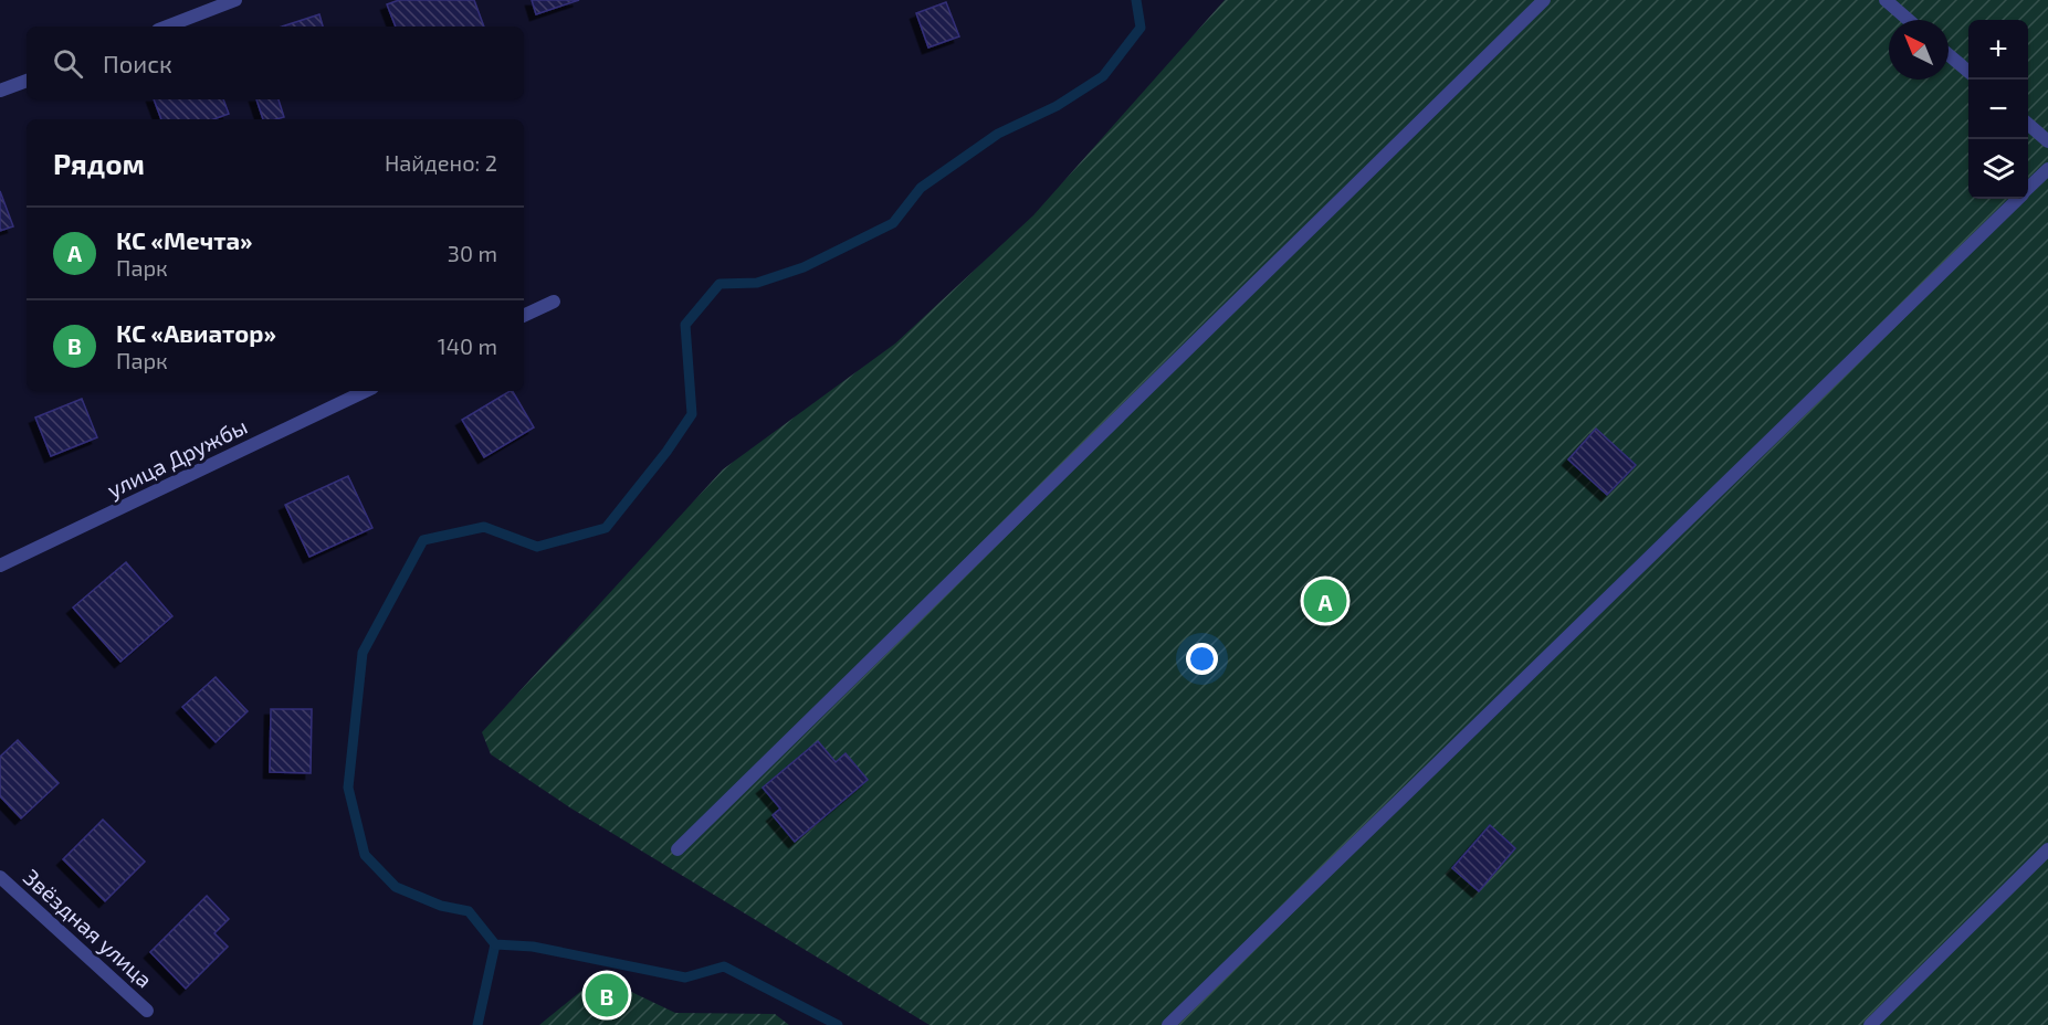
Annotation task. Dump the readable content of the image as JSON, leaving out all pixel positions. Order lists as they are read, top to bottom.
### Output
{
  "streets": {
    "street": ["улица Дружбы", "Звёздная улица"]
  },
  "north": "top left",
  "page": {
    "map_buttons": ["+", "−"],
    "search": "Поиск",
    "heading": ["Рядом", "Найдено: 2"],
    "list": [
      {
        "mark": "A",
        "name": "КС «Мечта»",
        "note": "Парк",
        "value": "30 m"
      },
      {
        "mark": "B",
        "name": "КС «Авиатор»",
        "note": "Парк",
        "value": "140 m"
      }
    ],
    "pins": ["A", "B"]
  }
}
